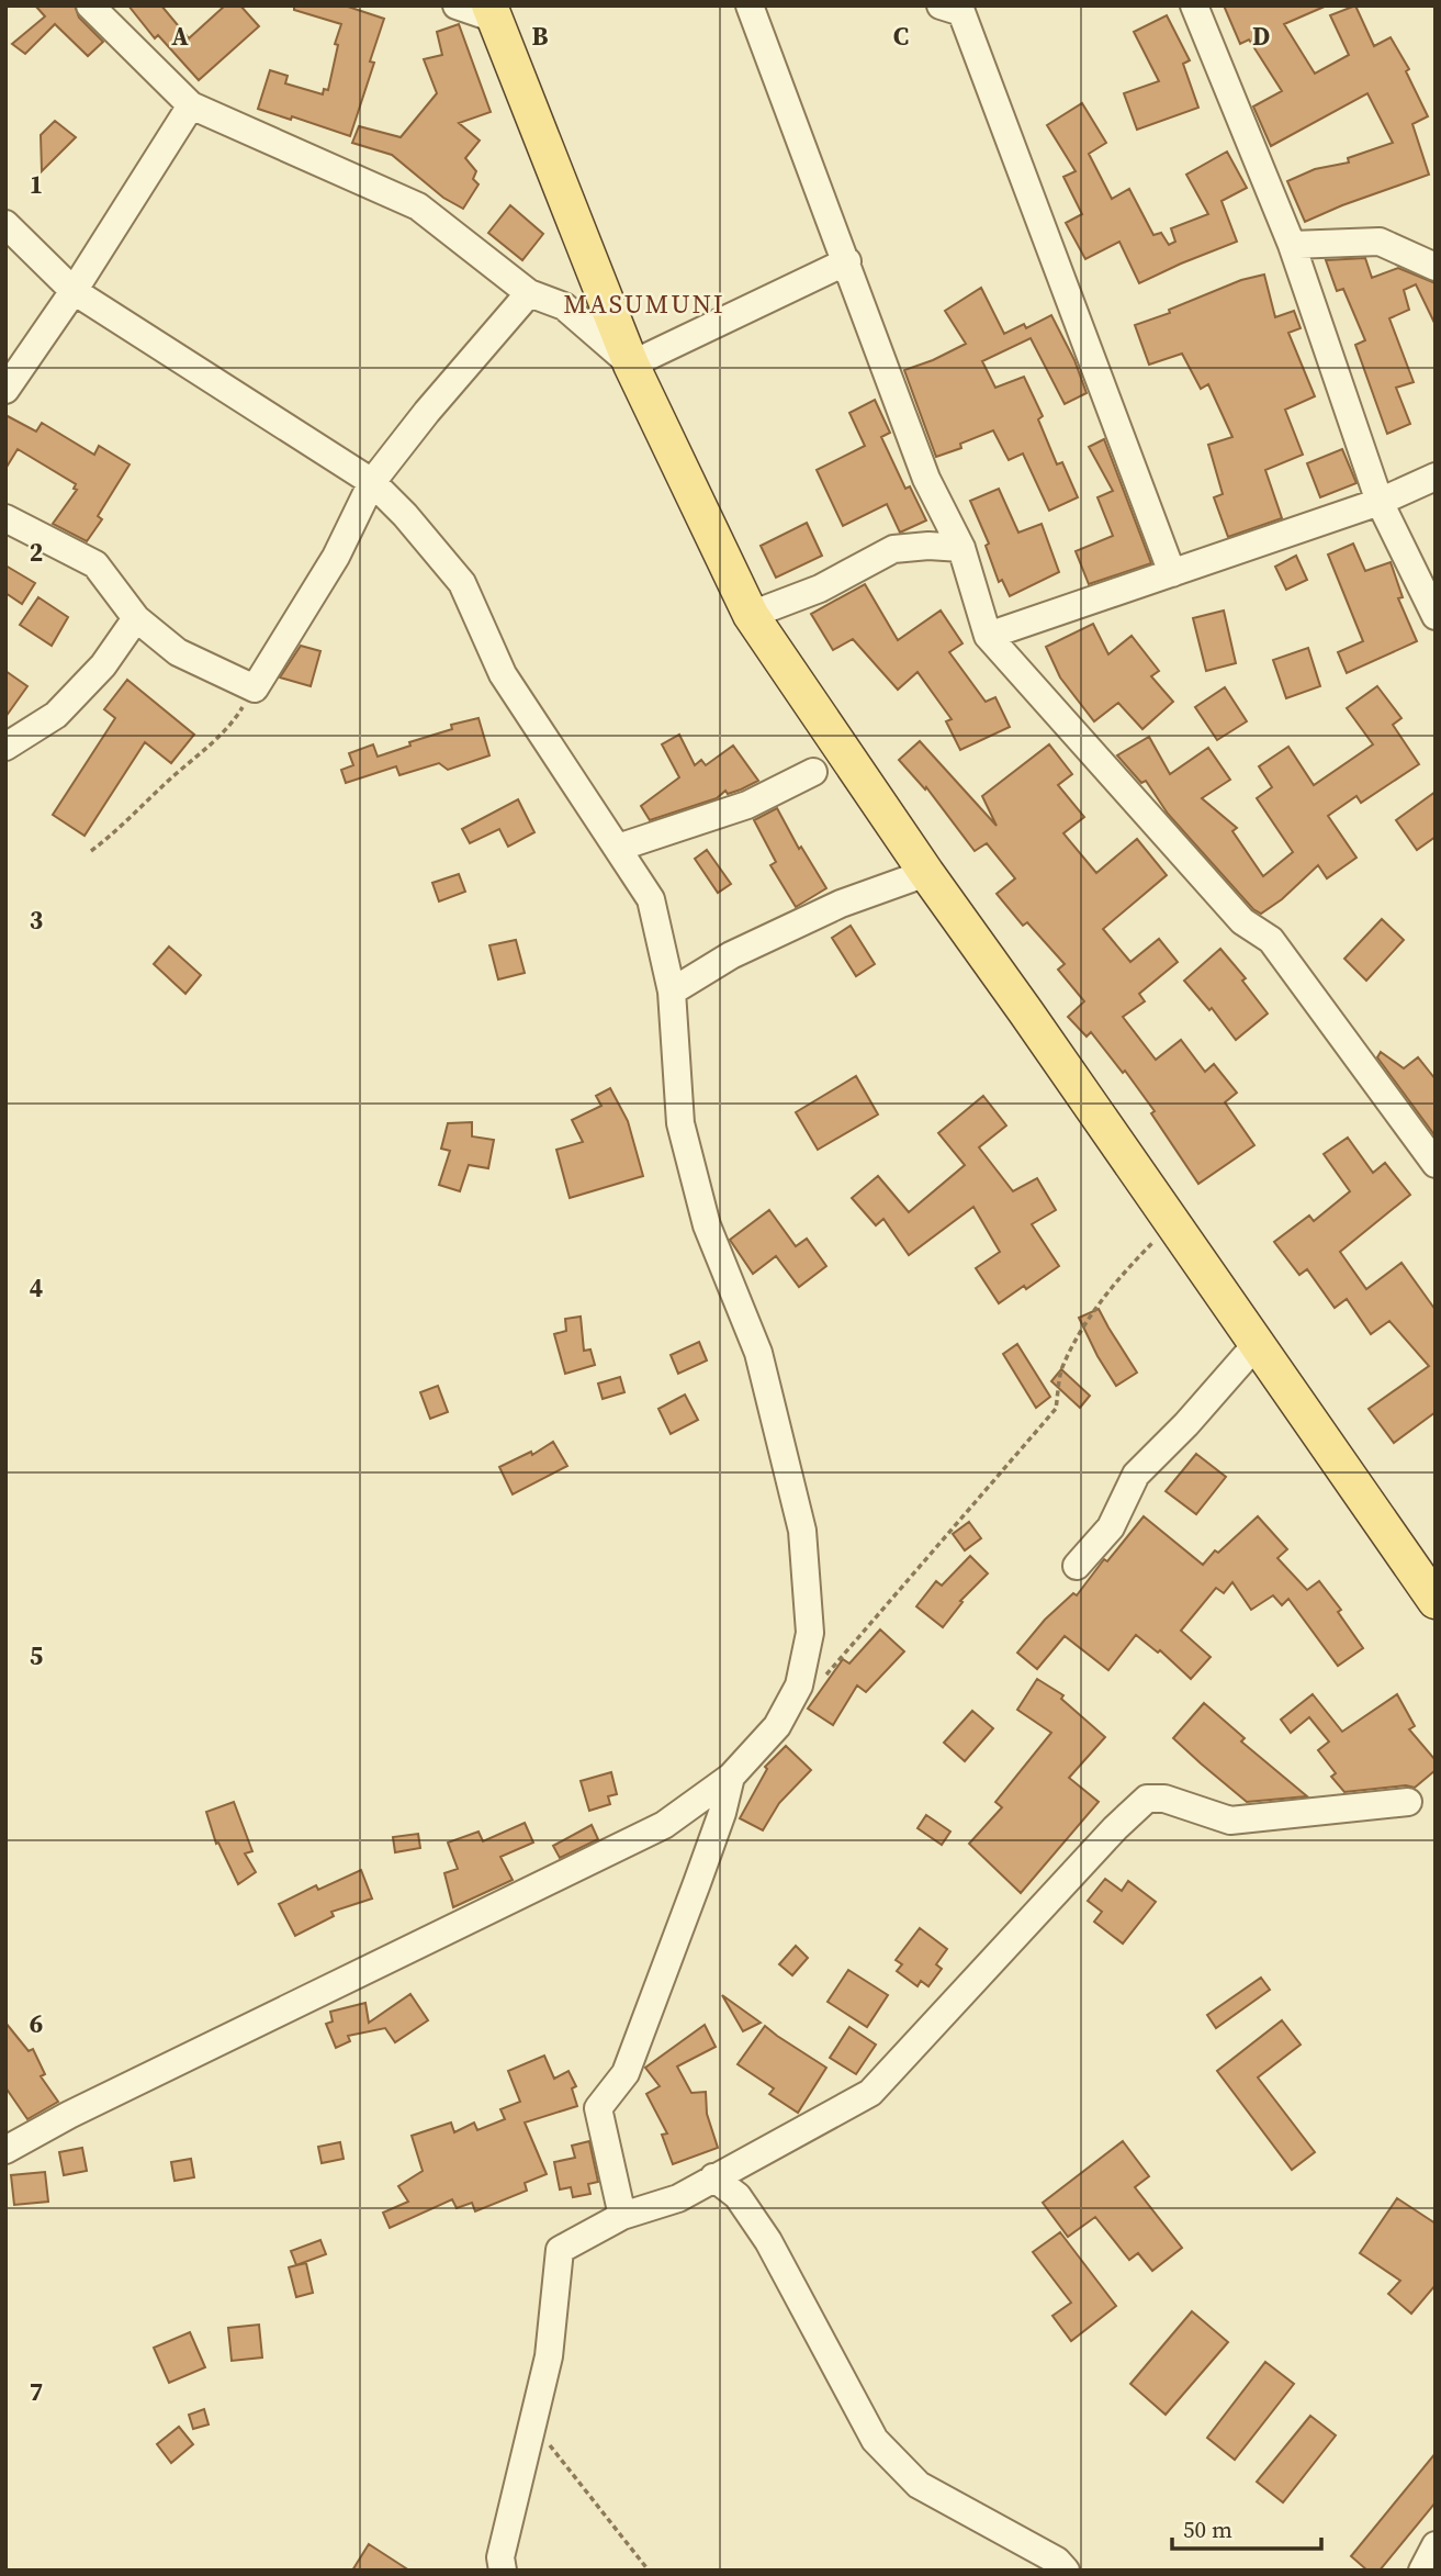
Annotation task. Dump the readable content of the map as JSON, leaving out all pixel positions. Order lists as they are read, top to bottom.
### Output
{
  "districts": ["MASUMUNI"],
  "scale_bar": "50 m",
  "grid": {
    "columns": [
      "A",
      "B",
      "C",
      "D"
    ],
    "rows": [
      "1",
      "2",
      "3",
      "4",
      "5",
      "6",
      "7"
    ]
  }
}
